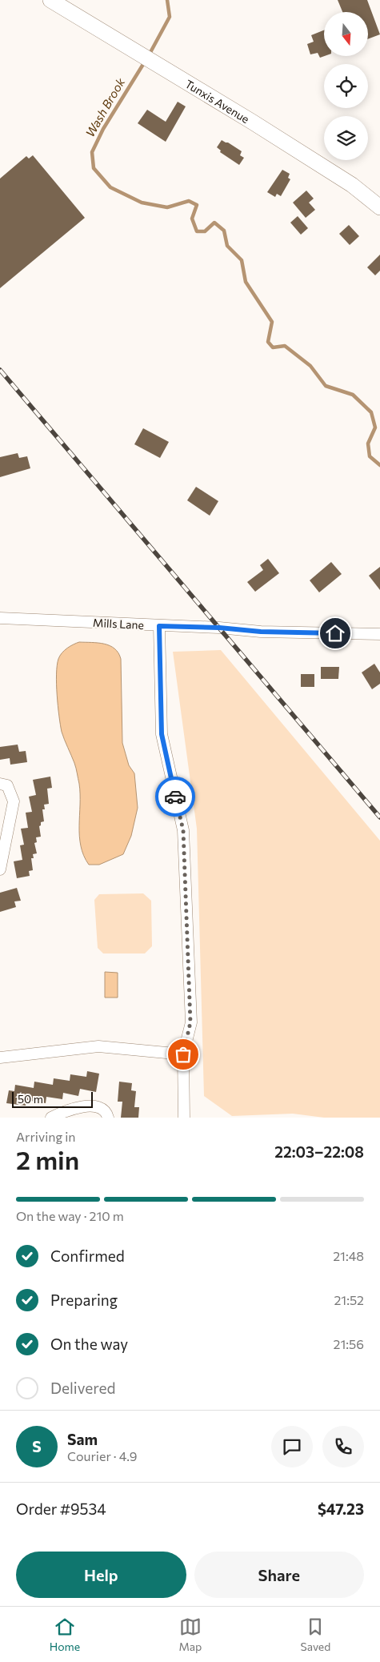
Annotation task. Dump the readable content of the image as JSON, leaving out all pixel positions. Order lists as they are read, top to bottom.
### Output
{
  "streets": {
    "main road": ["Tunxis Avenue"],
    "street": ["Mills Lane"]
  },
  "water": ["Wash Brook"],
  "scale_bar": "50 m",
  "north": "bottom",
  "page": {
    "scale": "50 m",
    "heading": ["2 min", "Arriving in", "22:03–22:08"],
    "panel": [
      "Sam",
      "Courier · 4.9",
      "Order #9534",
      "$47.23"
    ],
    "bar": "On the way · 210 m",
    "list": [
      ["Confirmed", "21:48"],
      ["Preparing", "21:52"],
      ["On the way", "21:56"],
      "Delivered"
    ],
    "round": "S",
    "buttons": ["Help", "Share"],
    "tabs": ["Home", "Map", "Saved"]
  }
}
